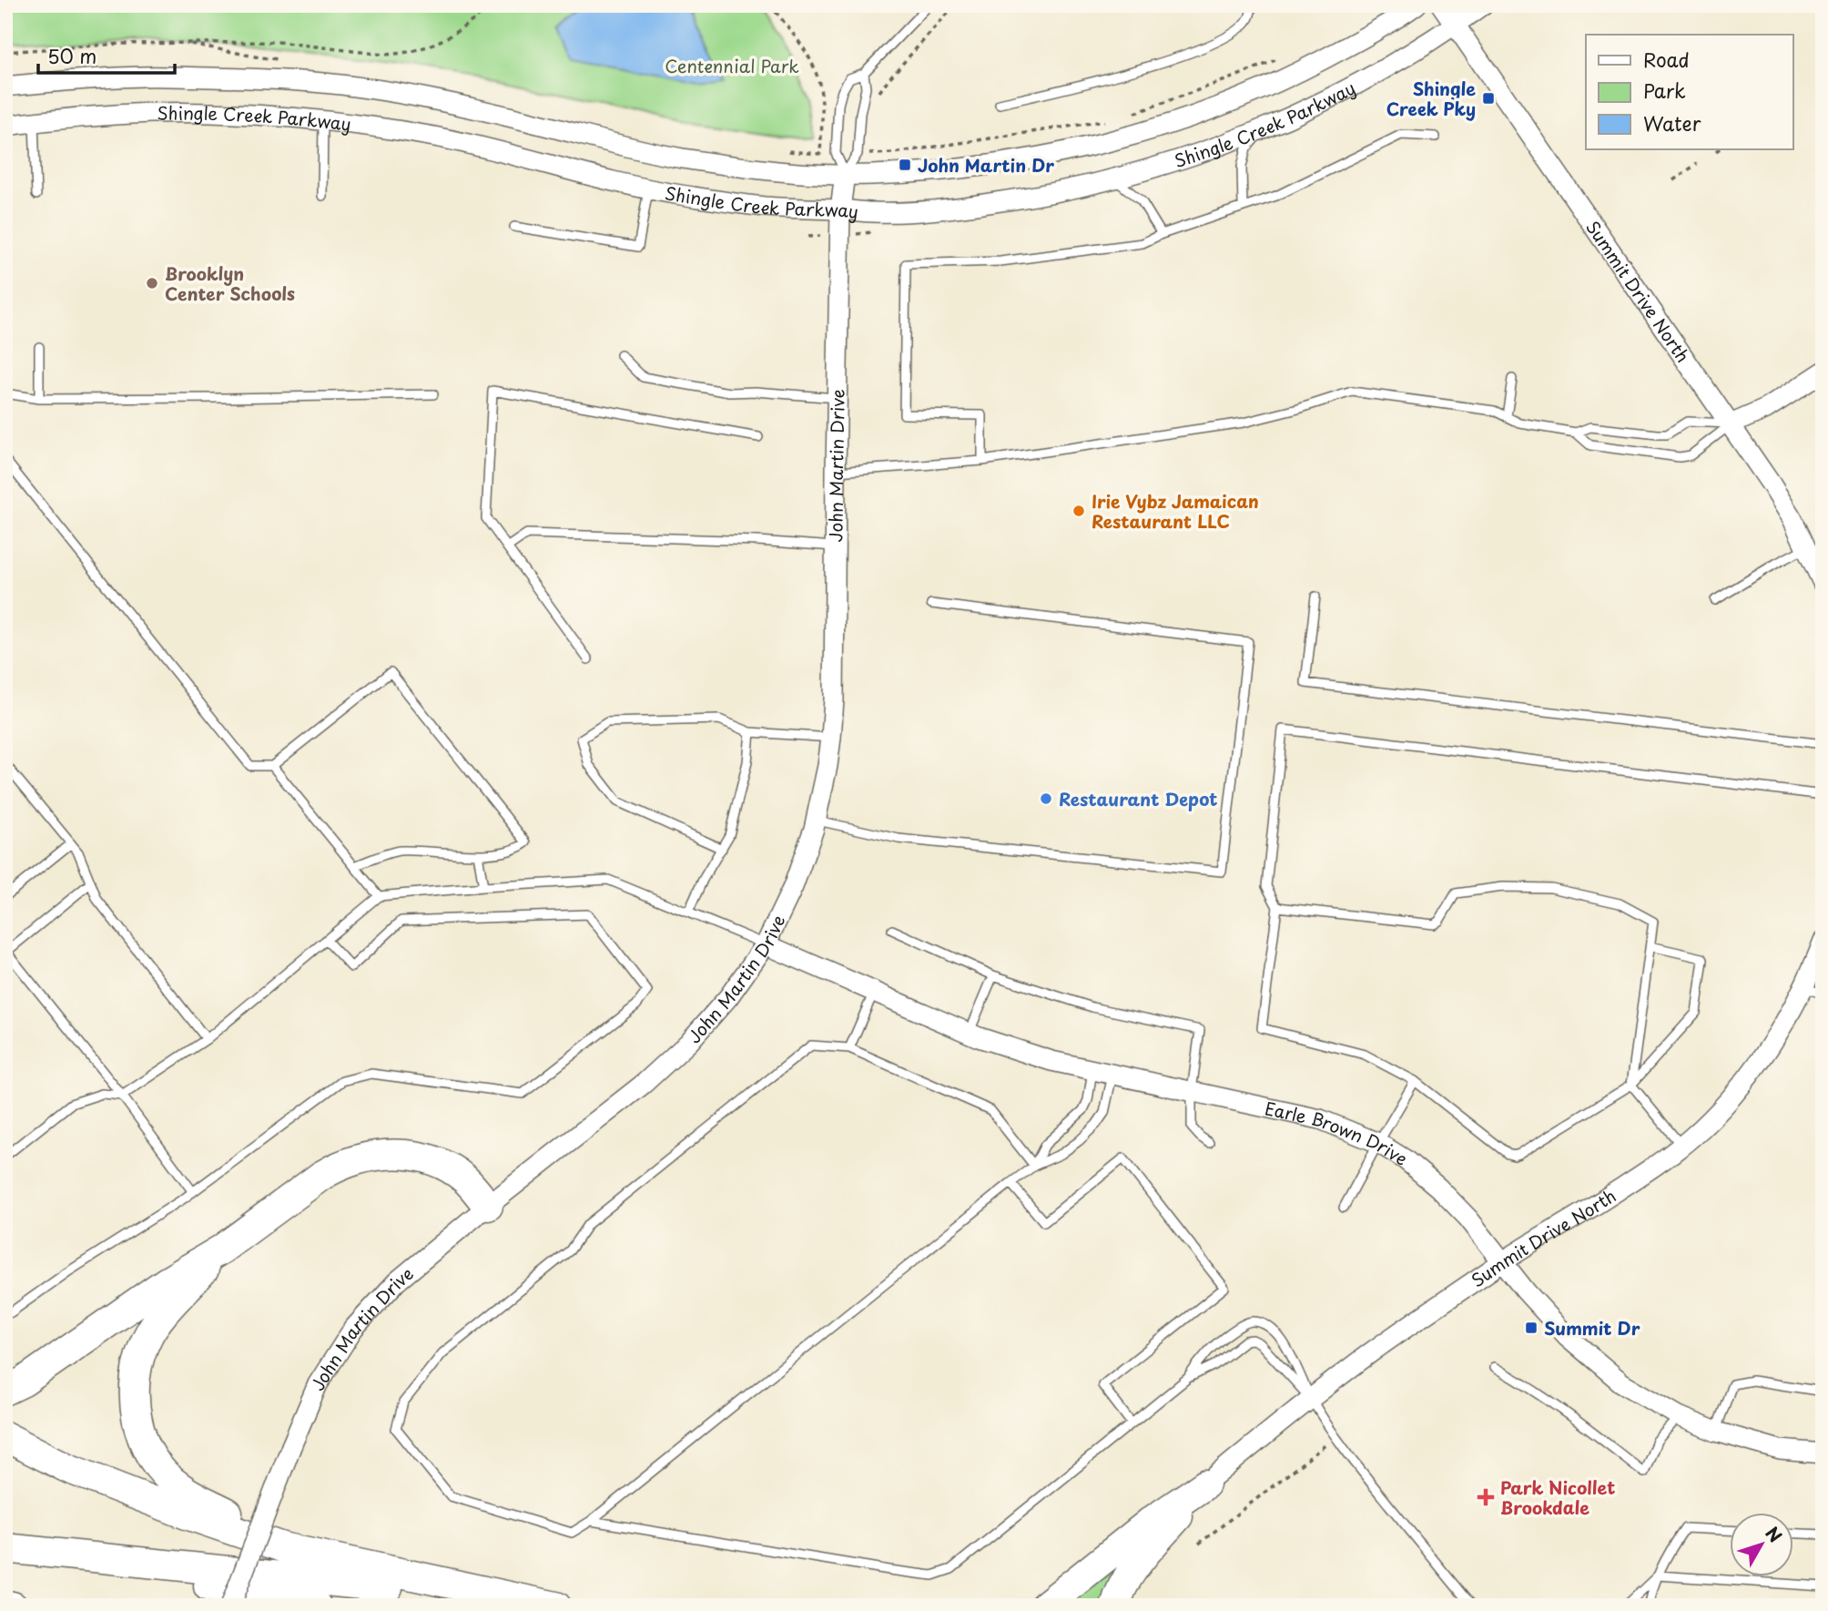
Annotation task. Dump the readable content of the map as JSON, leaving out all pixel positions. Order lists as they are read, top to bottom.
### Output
{
  "streets": {
    "street": [
      "Shingle Creek Parkway",
      "Summit Drive North",
      "John Martin Drive",
      "Earle Brown Drive"
    ]
  },
  "crossings": [
    ["Shingle Creek Parkway", "Summit Drive North"],
    ["Shingle Creek Parkway", "John Martin Drive"],
    ["Summit Drive North", "Earle Brown Drive"],
    ["John Martin Drive", "Earle Brown Drive"]
  ],
  "parks": ["Centennial Park"],
  "places": {
    "transit": ["Shingle Creek Pky", "John Martin Dr", "Summit Dr"],
    "other": ["Brooklyn Center Schools", "Irie Vybz Jamaican Restaurant LLC", "Restaurant Depot"],
    "health": ["Park Nicollet Brookdale"]
  },
  "legend": ["Road", "Park", "Water"],
  "scale_bar": "50 m",
  "north": "top right"
}
